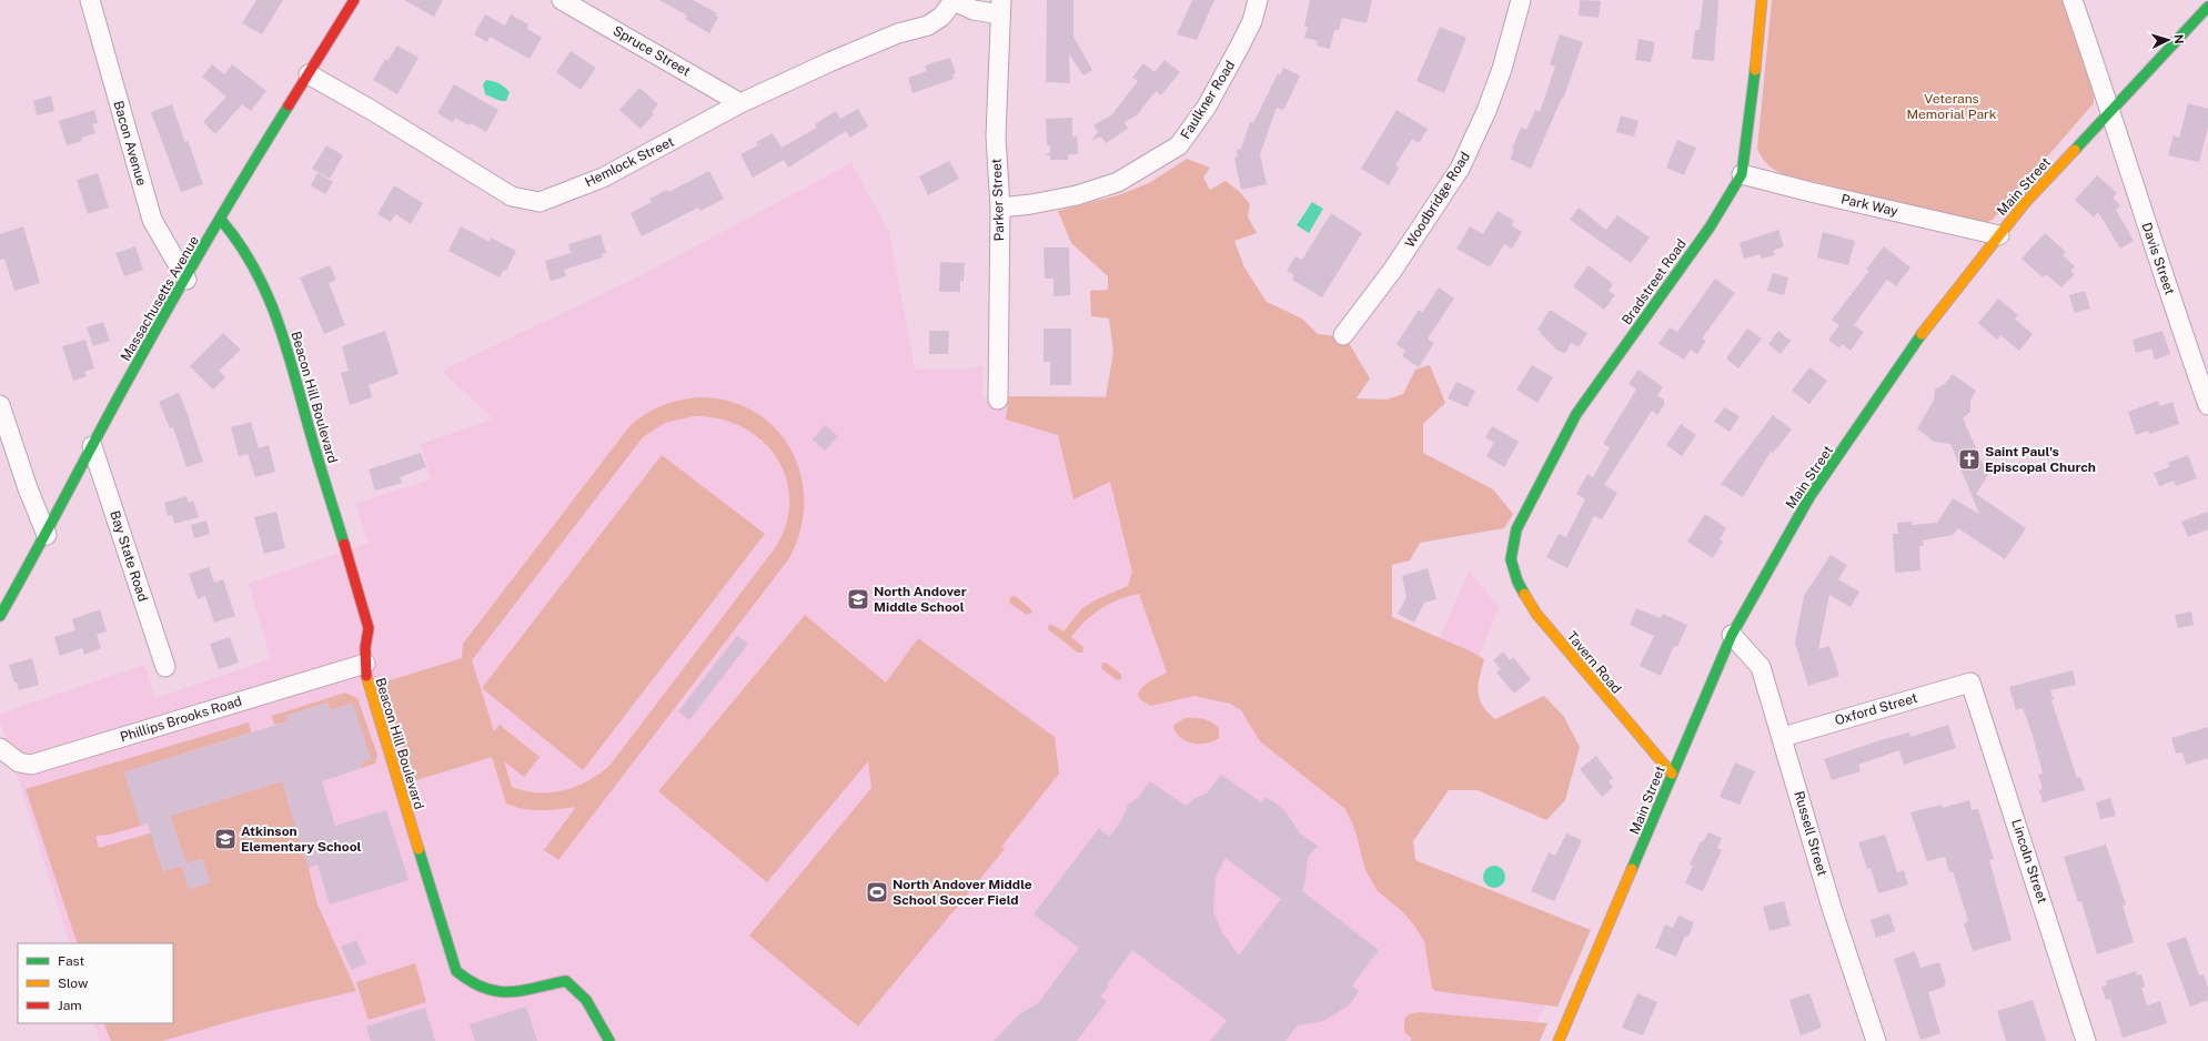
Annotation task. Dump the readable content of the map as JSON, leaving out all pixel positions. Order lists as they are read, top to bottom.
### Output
{
  "streets": {
    "main road": [
      "Main Street",
      "Bradstreet Road",
      "Massachusetts Avenue",
      "Beacon Hill Boulevard",
      "Tavern Road"
    ],
    "street": [
      "Spruce Street",
      "Faulkner Road",
      "Bacon Avenue",
      "Hemlock Street",
      "Parker Street",
      "Woodbridge Road",
      "Park Way",
      "Davis Street",
      "Bay State Road",
      "Oxford Street",
      "Phillips Brooks Road",
      "Russell Street",
      "Lincoln Street"
    ]
  },
  "crossings": [
    ["Spruce Street", "Hemlock Street"],
    ["Faulkner Road", "Parker Street"],
    ["Bacon Avenue", "Massachusetts Avenue"],
    ["Hemlock Street", "Massachusetts Avenue"],
    ["Main Street", "Park Way"],
    ["Main Street", "Davis Street"],
    ["Main Street", "Tavern Road"],
    ["Main Street", "Russell Street"],
    ["Park Way", "Bradstreet Road"],
    ["Bradstreet Road", "Tavern Road"],
    ["Massachusetts Avenue", "Beacon Hill Boulevard"],
    ["Massachusetts Avenue", "Bay State Road"],
    ["Beacon Hill Boulevard", "Phillips Brooks Road"],
    ["Oxford Street", "Russell Street"],
    ["Oxford Street", "Lincoln Street"]
  ],
  "parks": ["Veterans Memorial Park"],
  "places": {
    "church": ["Saint Paul's Episcopal Church"],
    "school or university": ["North Andover Middle School", "Atkinson Elementary School"],
    "sports": ["North Andover Middle School Soccer Field"]
  },
  "legend": ["Fast", "Slow", "Jam"],
  "north": "right"
}
